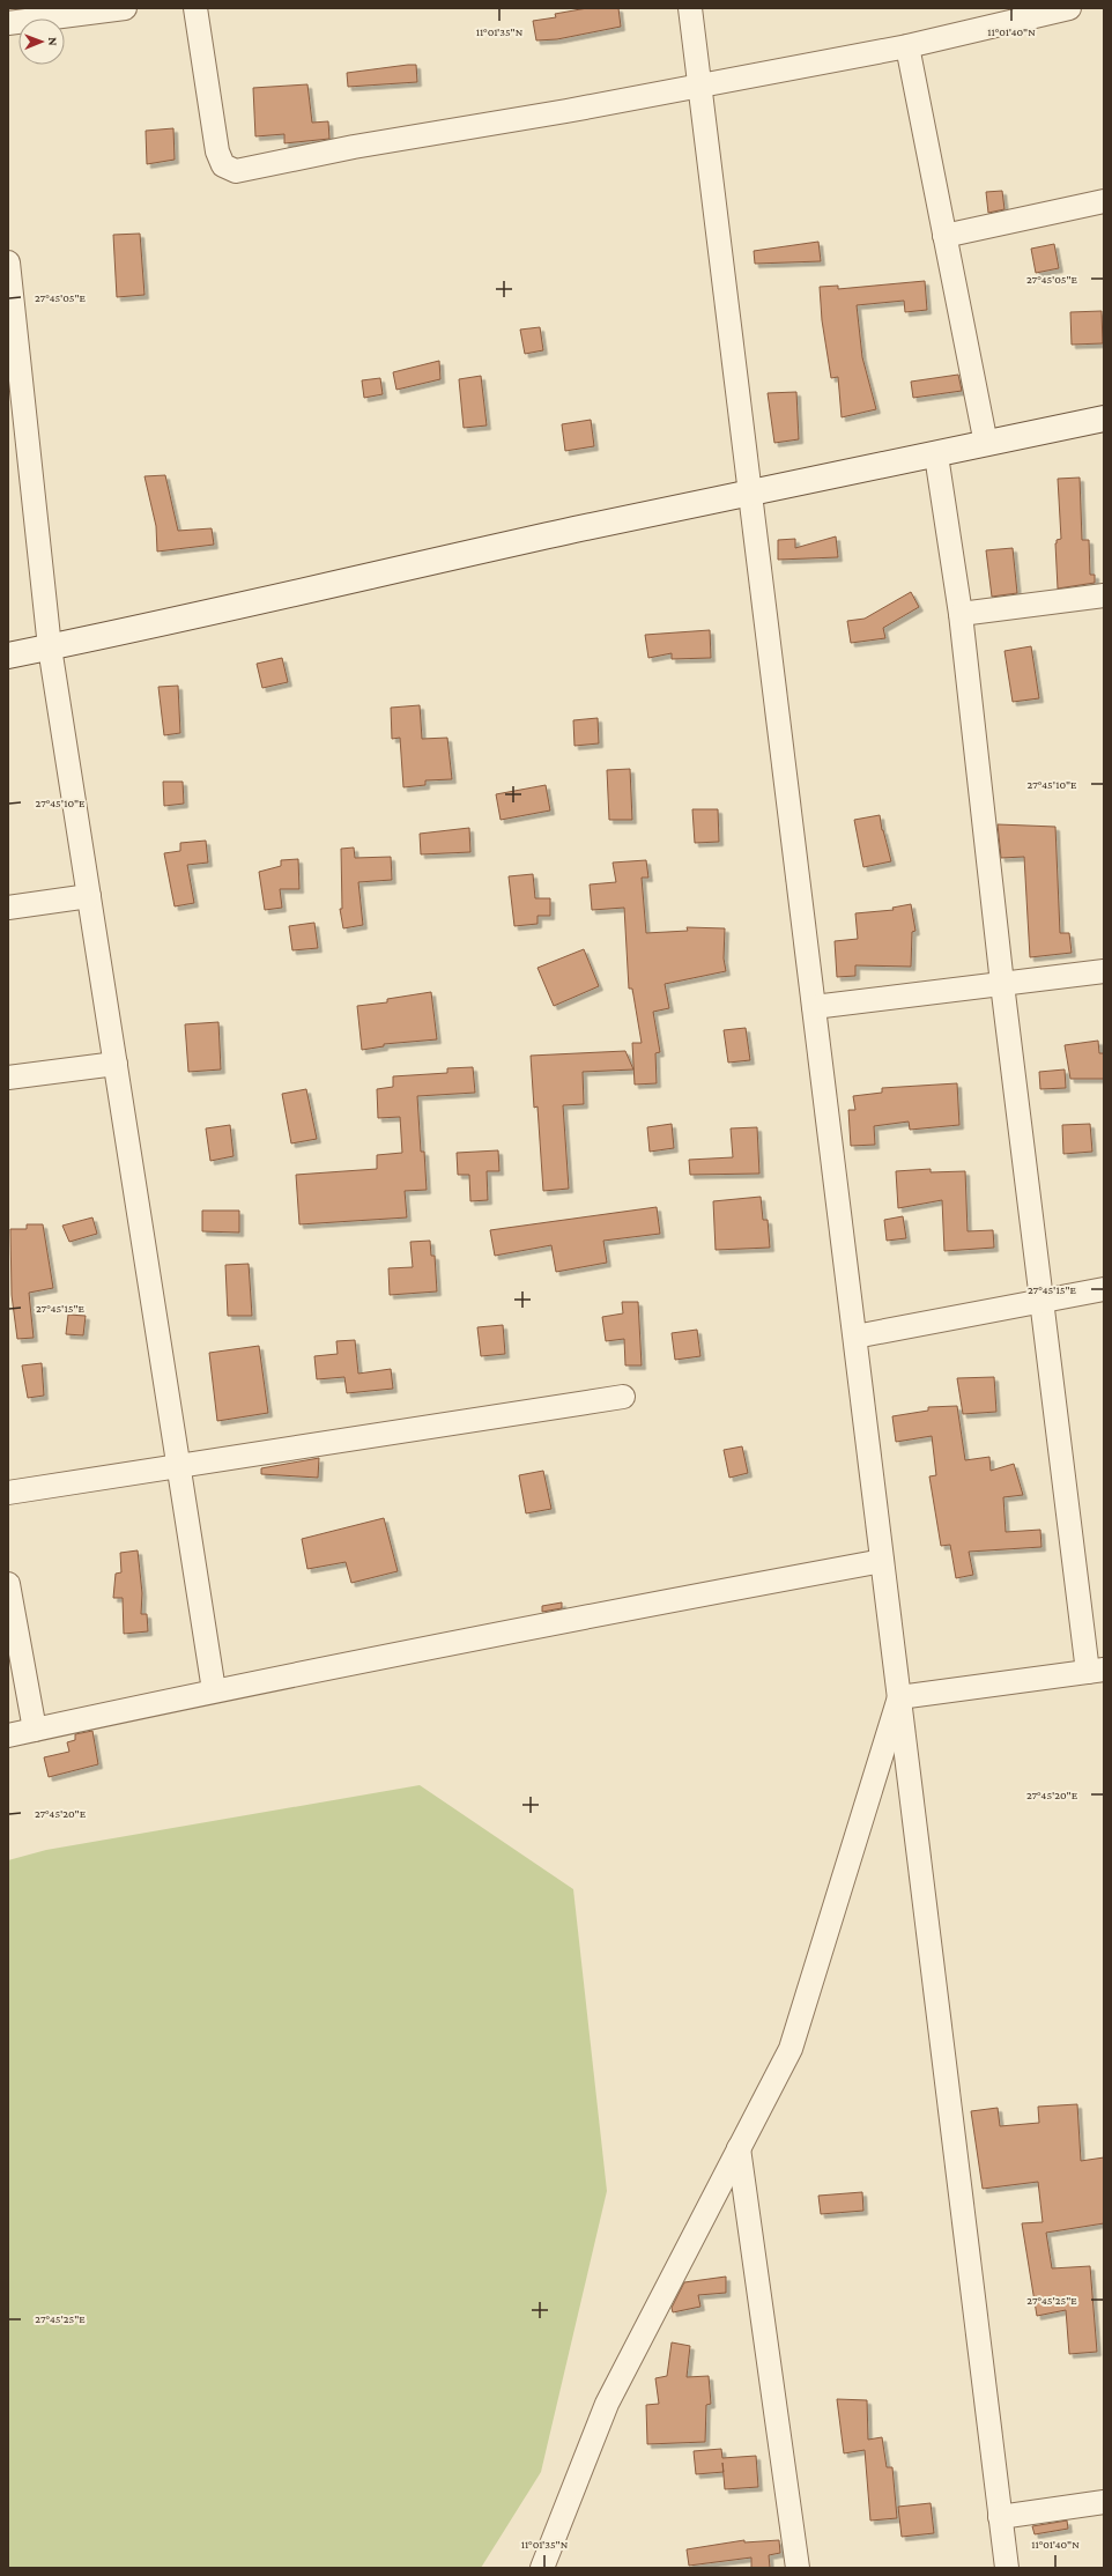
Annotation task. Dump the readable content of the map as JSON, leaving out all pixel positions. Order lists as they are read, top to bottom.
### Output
{
  "north": "right",
  "coordinates": [
    "11°01'35\"N",
    "11°01'40\"N",
    "27°45'05\"E",
    "27°45'10\"E",
    "27°45'15\"E",
    "27°45'20\"E",
    "27°45'25\"E"
  ]
}
